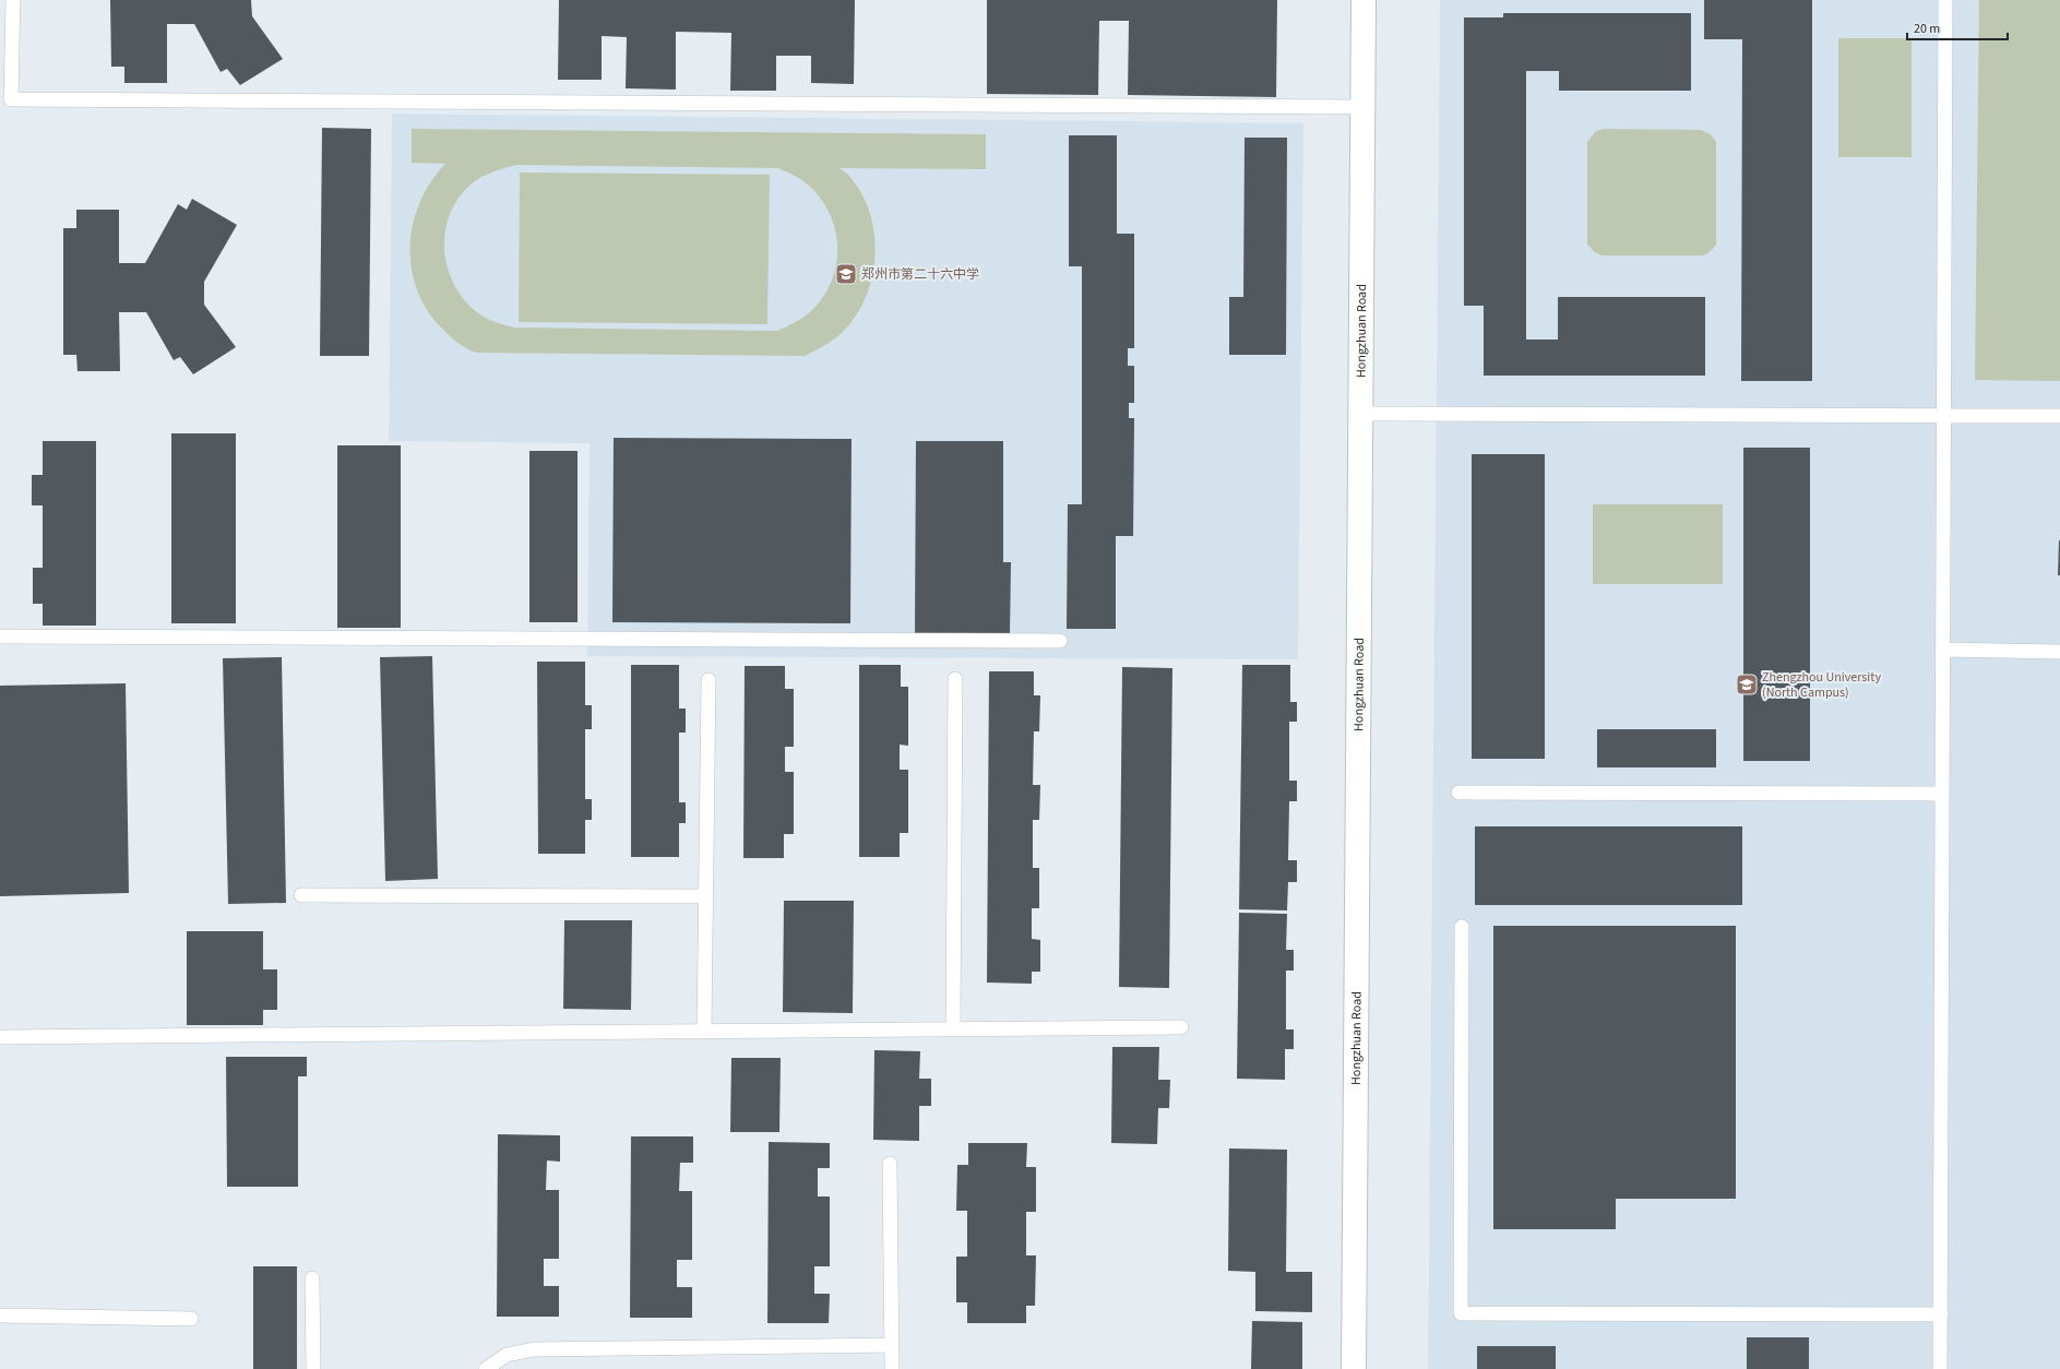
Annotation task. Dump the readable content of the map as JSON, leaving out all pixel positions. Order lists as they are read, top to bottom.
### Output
{
  "streets": {
    "street": ["Hongzhuan Road"]
  },
  "places": {
    "school or university": ["郑州市第二十六中学", "Zhengzhou University (North Campus)"]
  },
  "scale_bar": "20 m"
}
